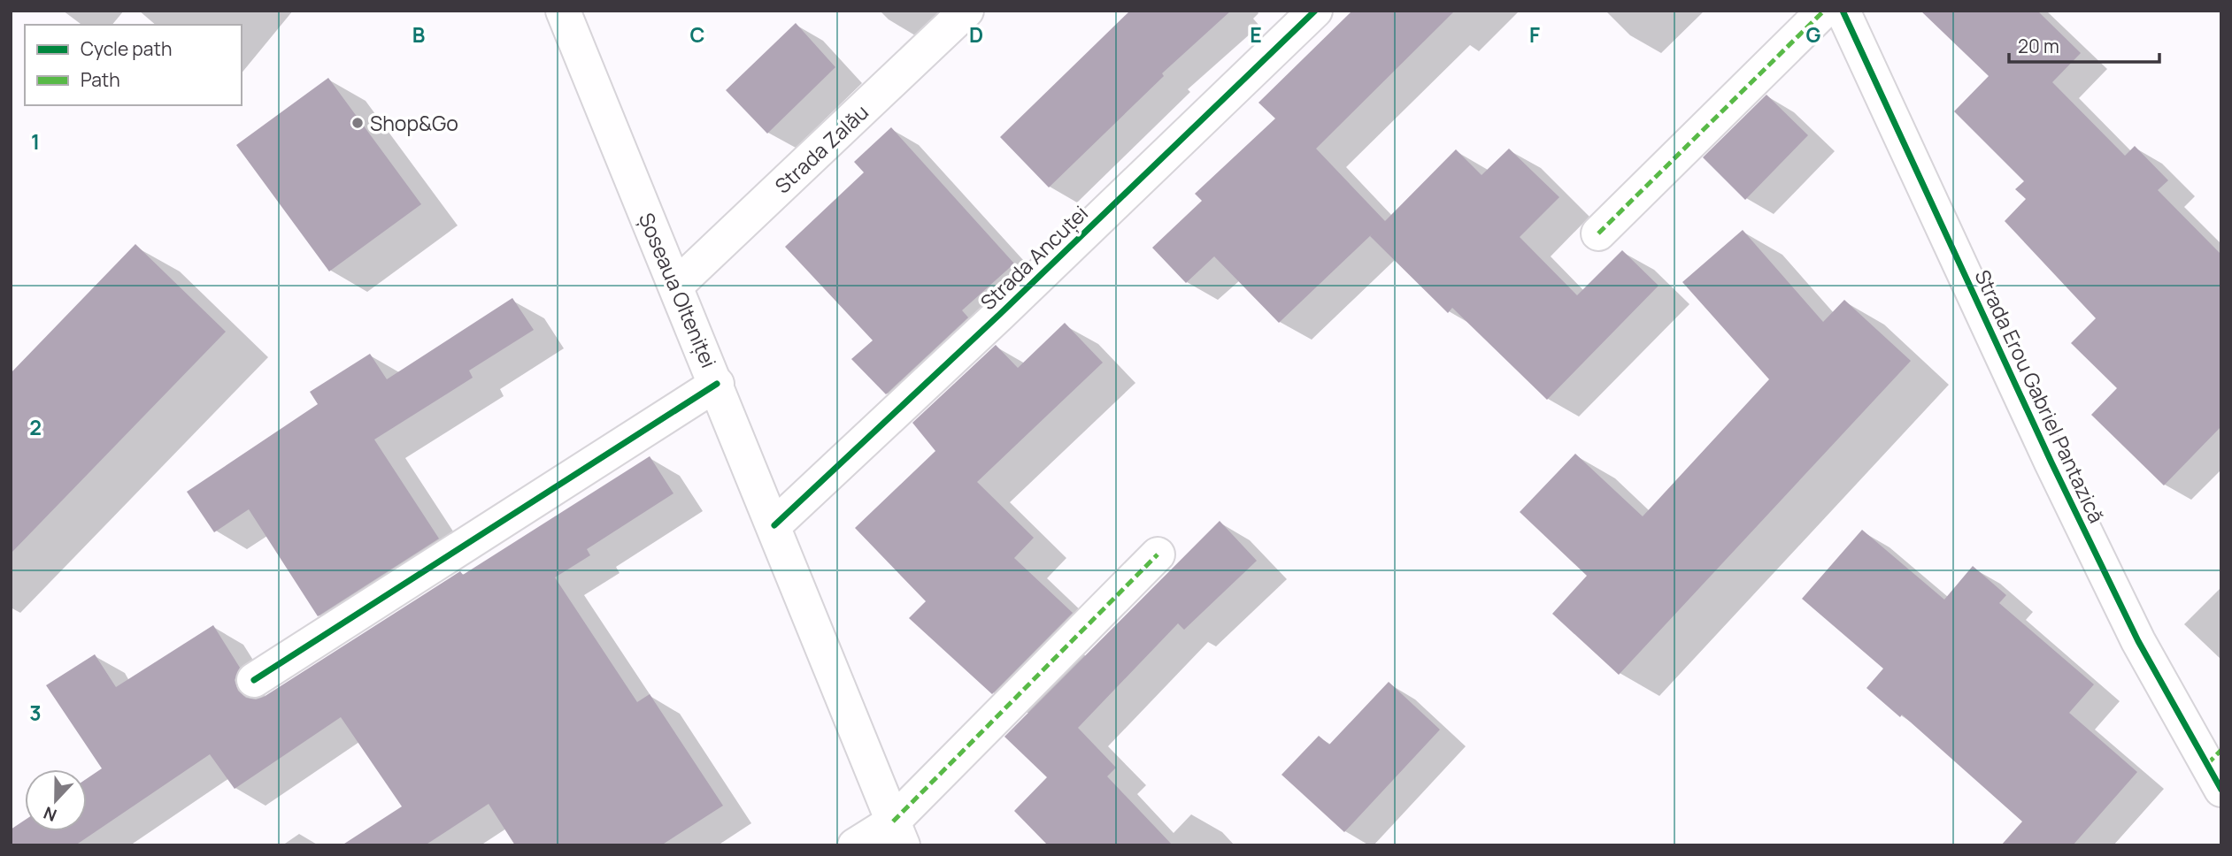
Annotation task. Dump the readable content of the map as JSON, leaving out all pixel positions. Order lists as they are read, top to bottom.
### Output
{
  "streets": {
    "street": [
      "Strada Zalău",
      "Strada Ancuței",
      "Șoseaua Olteniței",
      "Strada Erou Gabriel Pantazică"
    ]
  },
  "crossings": [
    ["Strada Zalău", "Șoseaua Olteniței"],
    ["Strada Ancuței", "Șoseaua Olteniței"]
  ],
  "places": ["Shop&Go"],
  "legend": ["Cycle path", "Path"],
  "scale_bar": "20 m",
  "north": "bottom",
  "grid": {
    "columns": [
      "B",
      "C",
      "D",
      "E",
      "F",
      "G"
    ],
    "rows": ["1", "2", "3"]
  }
}
